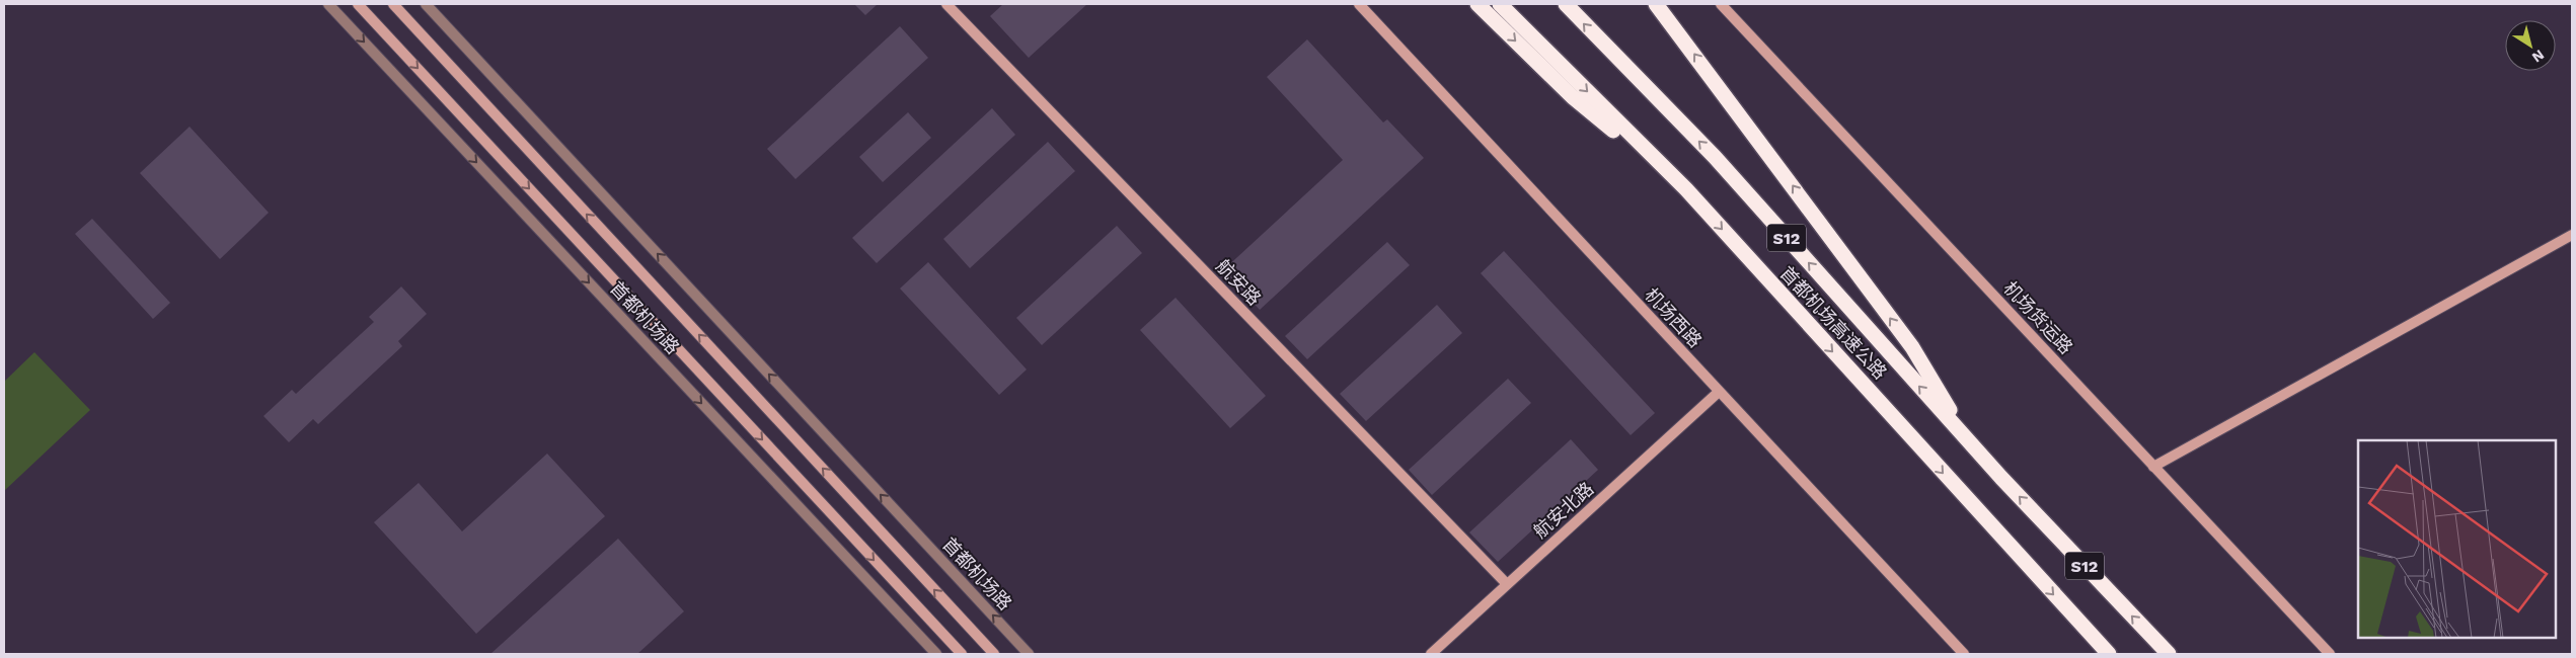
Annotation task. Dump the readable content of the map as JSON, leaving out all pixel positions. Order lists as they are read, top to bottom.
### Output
{
  "streets": {
    "highway": ["S12", "首都机场高速公路"],
    "street": [
      "航安路",
      "首都机场路",
      "机场西路",
      "机场货运路",
      "航安北路"
    ]
  },
  "crossings": [
    ["航安路", "航安北路"],
    ["机场西路", "航安北路"]
  ],
  "north": "bottom right"
}
